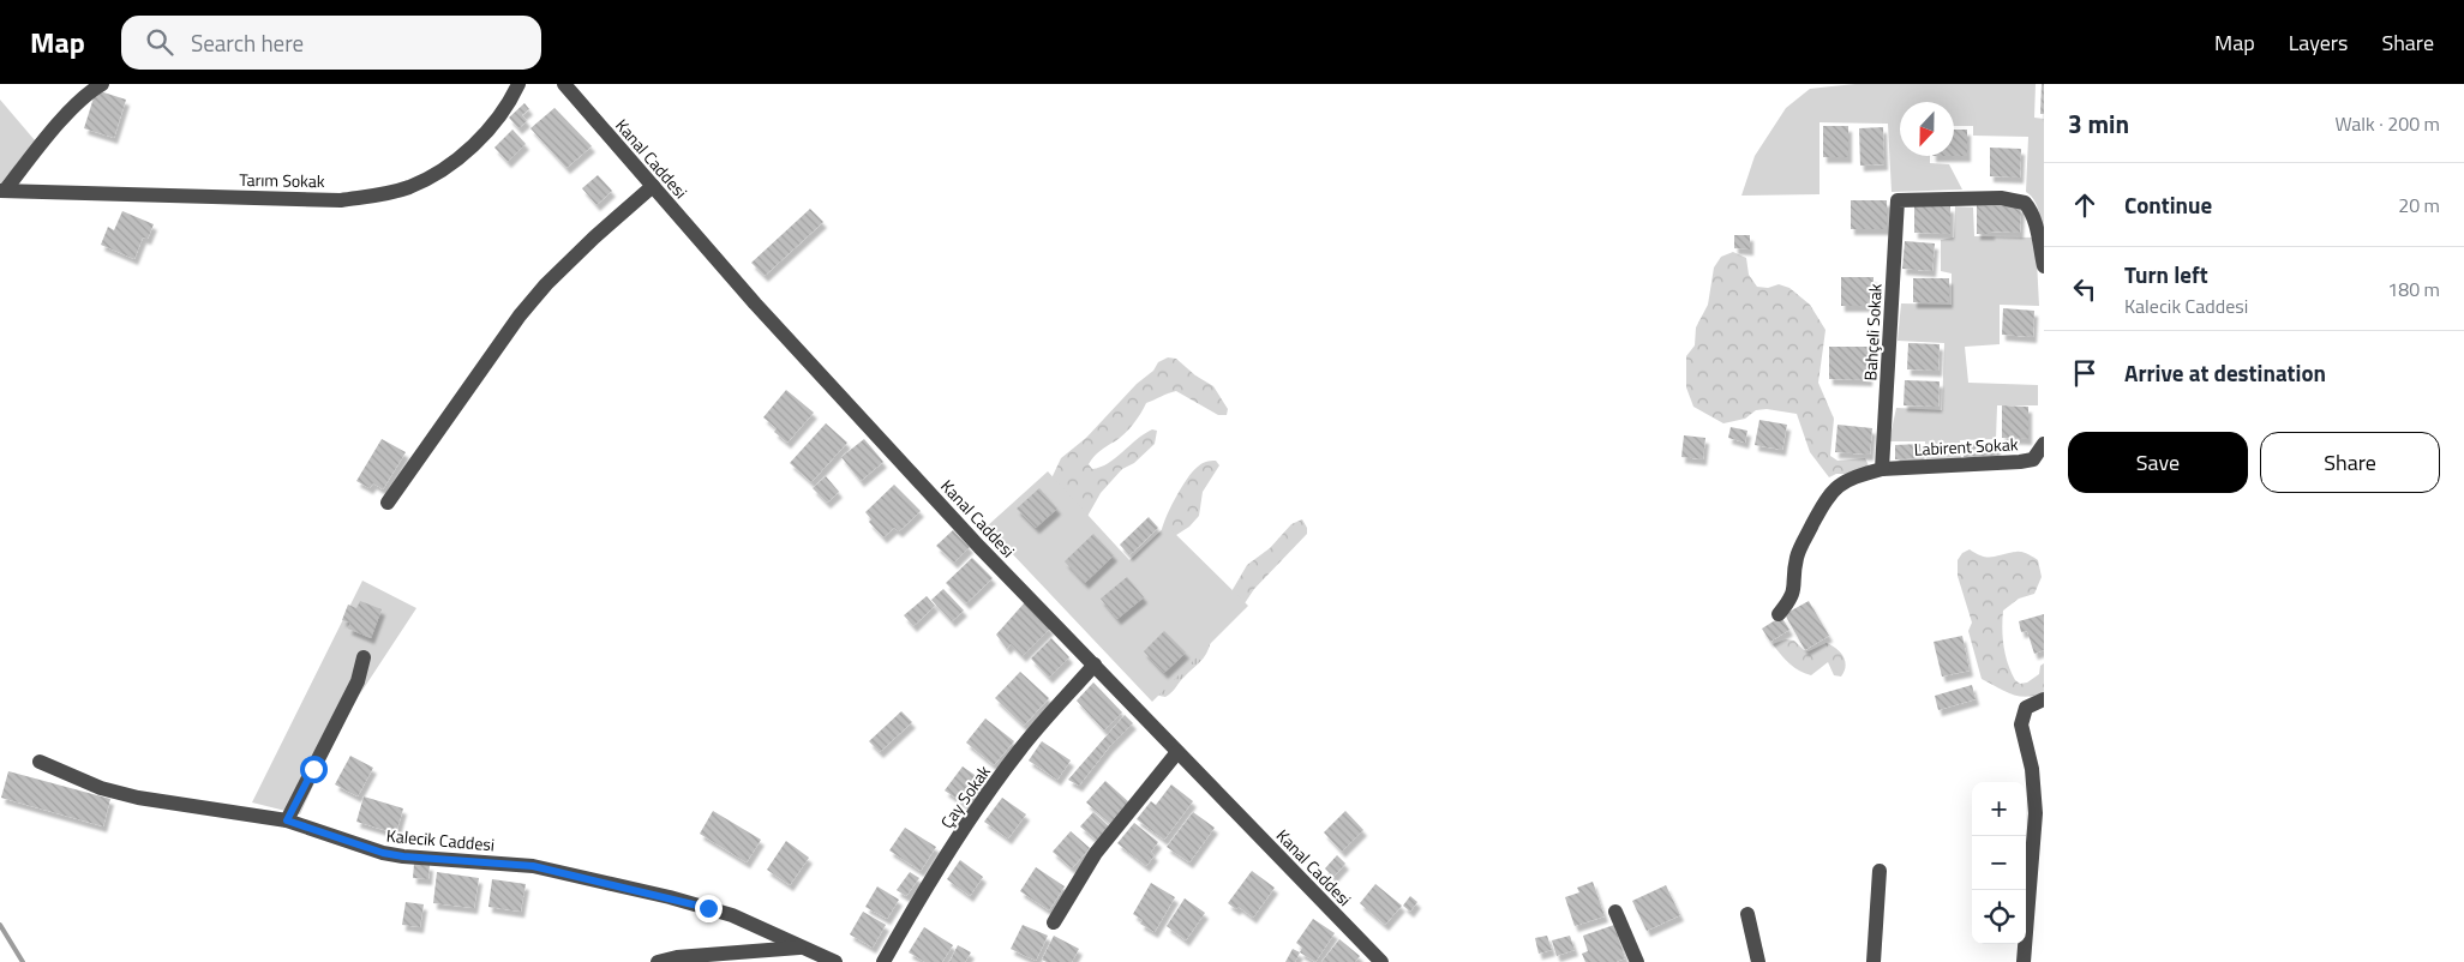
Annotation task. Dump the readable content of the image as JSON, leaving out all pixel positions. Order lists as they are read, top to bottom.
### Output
{
  "streets": {
    "street": [
      "Kanal Caddesi",
      "Tarım Sokak",
      "Bahçeli Sokak",
      "Labirent Sokak",
      "Çay Sokak",
      "Kalecik Caddesi"
    ]
  },
  "crossings": [
    ["Kanal Caddesi", "Çay Sokak"],
    ["Bahçeli Sokak", "Labirent Sokak"]
  ],
  "north": "bottom",
  "page": {
    "header": "Map",
    "search": "Search here",
    "nav": ["Map", "Layers", "Share"],
    "heading": ["3 min", "Walk · 200 m"],
    "list": [
      ["Continue", "20 m"],
      ["Turn left", "Kalecik Caddesi", "180 m"],
      "Arrive at destination"
    ],
    "buttons": ["Save", "Share"],
    "map_buttons": ["+", "−"]
  }
}
